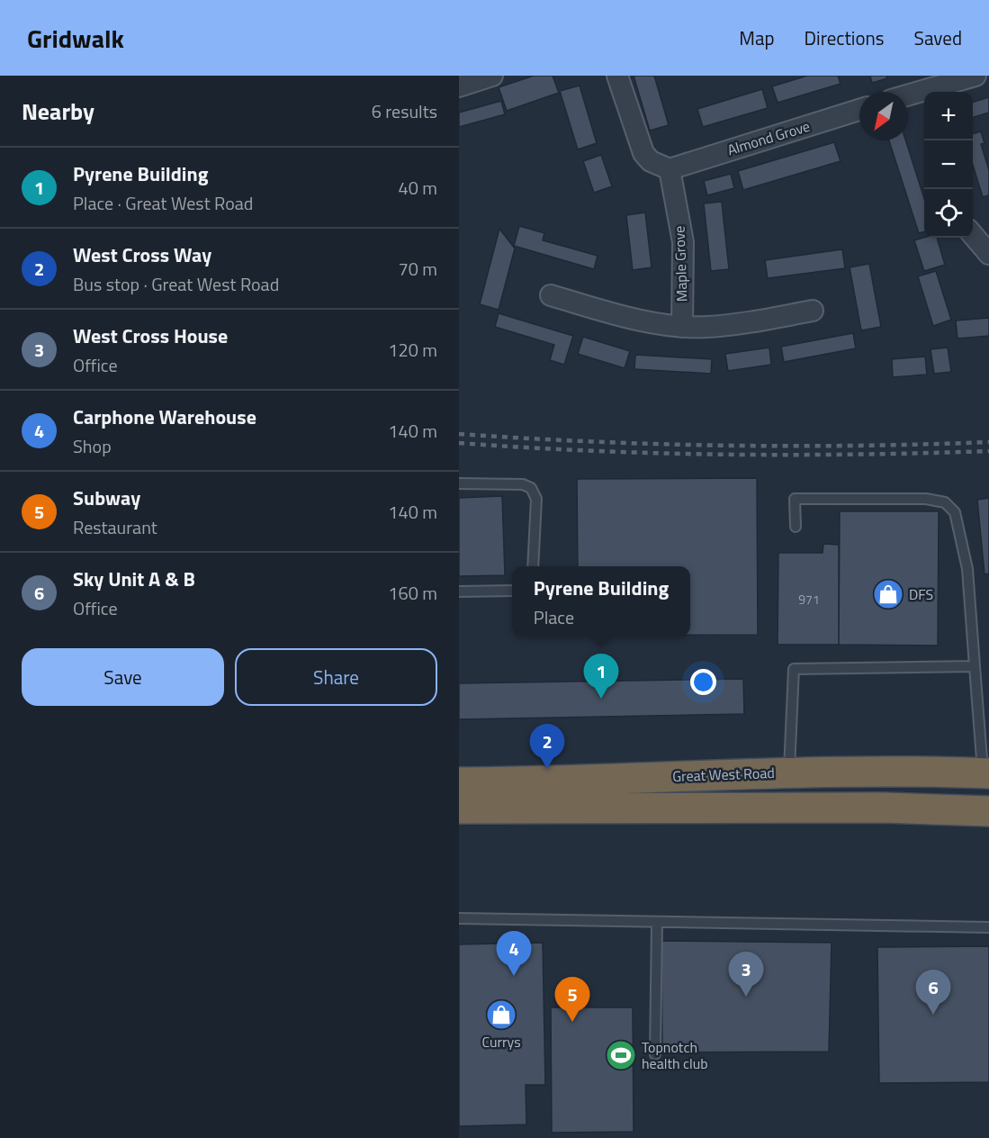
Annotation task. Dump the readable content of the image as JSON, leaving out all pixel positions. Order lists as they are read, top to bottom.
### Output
{
  "streets": {
    "highway": ["Great West Road"],
    "street": ["Almond Grove", "Maple Grove"]
  },
  "crossings": [
    ["Almond Grove", "Maple Grove"]
  ],
  "places": {
    "shop": ["DFS", "Currys"],
    "sports": ["Topnotch health club"]
  },
  "house_numbers": ["971"],
  "north": "bottom left",
  "page": {
    "header": "Gridwalk",
    "nav": ["Map", "Directions", "Saved"],
    "heading": ["Nearby", "6 results"],
    "map_buttons": ["+", "−"],
    "list": [
      {
        "mark": "1",
        "name": "Pyrene Building",
        "note": "Place · Great West Road",
        "value": "40 m"
      },
      {
        "mark": "2",
        "name": "West Cross Way",
        "note": "Bus stop · Great West Road",
        "value": "70 m"
      },
      {
        "mark": "3",
        "name": "West Cross House",
        "note": "Office",
        "value": "120 m"
      },
      {
        "mark": "4",
        "name": "Carphone Warehouse",
        "note": "Shop",
        "value": "140 m"
      },
      {
        "mark": "5",
        "name": "Subway",
        "note": "Restaurant",
        "value": "140 m"
      },
      {
        "mark": "6",
        "name": "Sky Unit A & B",
        "note": "Office",
        "value": "160 m"
      }
    ],
    "popup": ["Pyrene Building", "Place"],
    "buttons": ["Save", "Share"],
    "pins": [
      "1",
      "2",
      "4",
      "3",
      "6",
      "5"
    ]
  }
}
